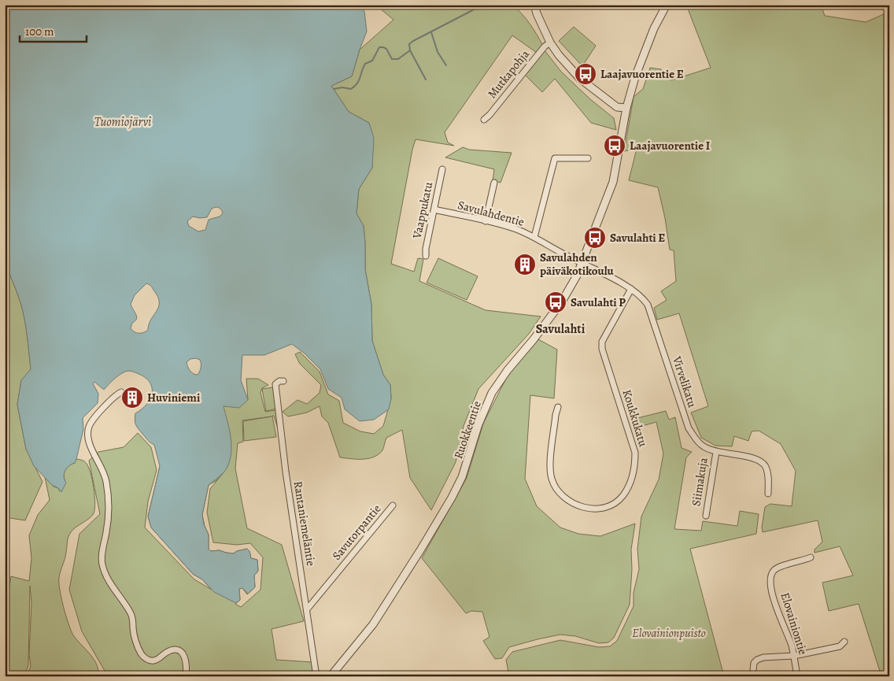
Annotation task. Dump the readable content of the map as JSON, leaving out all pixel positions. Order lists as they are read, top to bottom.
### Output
{
  "streets": {
    "street": [
      "Mutkapohja",
      "Vaappukatu",
      "Savulahdentie",
      "Virvelikatu",
      "Koukkukatu",
      "Ruokkeentie",
      "Siimakuja",
      "Rantaniemeläntie",
      "Savutorpantie",
      "Elovainiontie"
    ]
  },
  "crossings": [
    ["Vaappukatu", "Savulahdentie"],
    ["Savulahdentie", "Virvelikatu"],
    ["Savulahdentie", "Ruokkeentie"],
    ["Virvelikatu", "Koukkukatu"],
    ["Virvelikatu", "Ruokkeentie"],
    ["Virvelikatu", "Siimakuja"],
    ["Rantaniemeläntie", "Savutorpantie"]
  ],
  "districts": ["Savulahti"],
  "water": ["Tuomiojärvi"],
  "parks": ["Elovainionpuisto"],
  "places": {
    "bus stop": [
      "Laajavuorentie E",
      "Laajavuorentie I",
      "Savulahti E",
      "Savulahti P"
    ],
    "building": ["Savulahden päiväkotikoulu", "Huviniemi"]
  },
  "scale_bar": "100 m"
}
